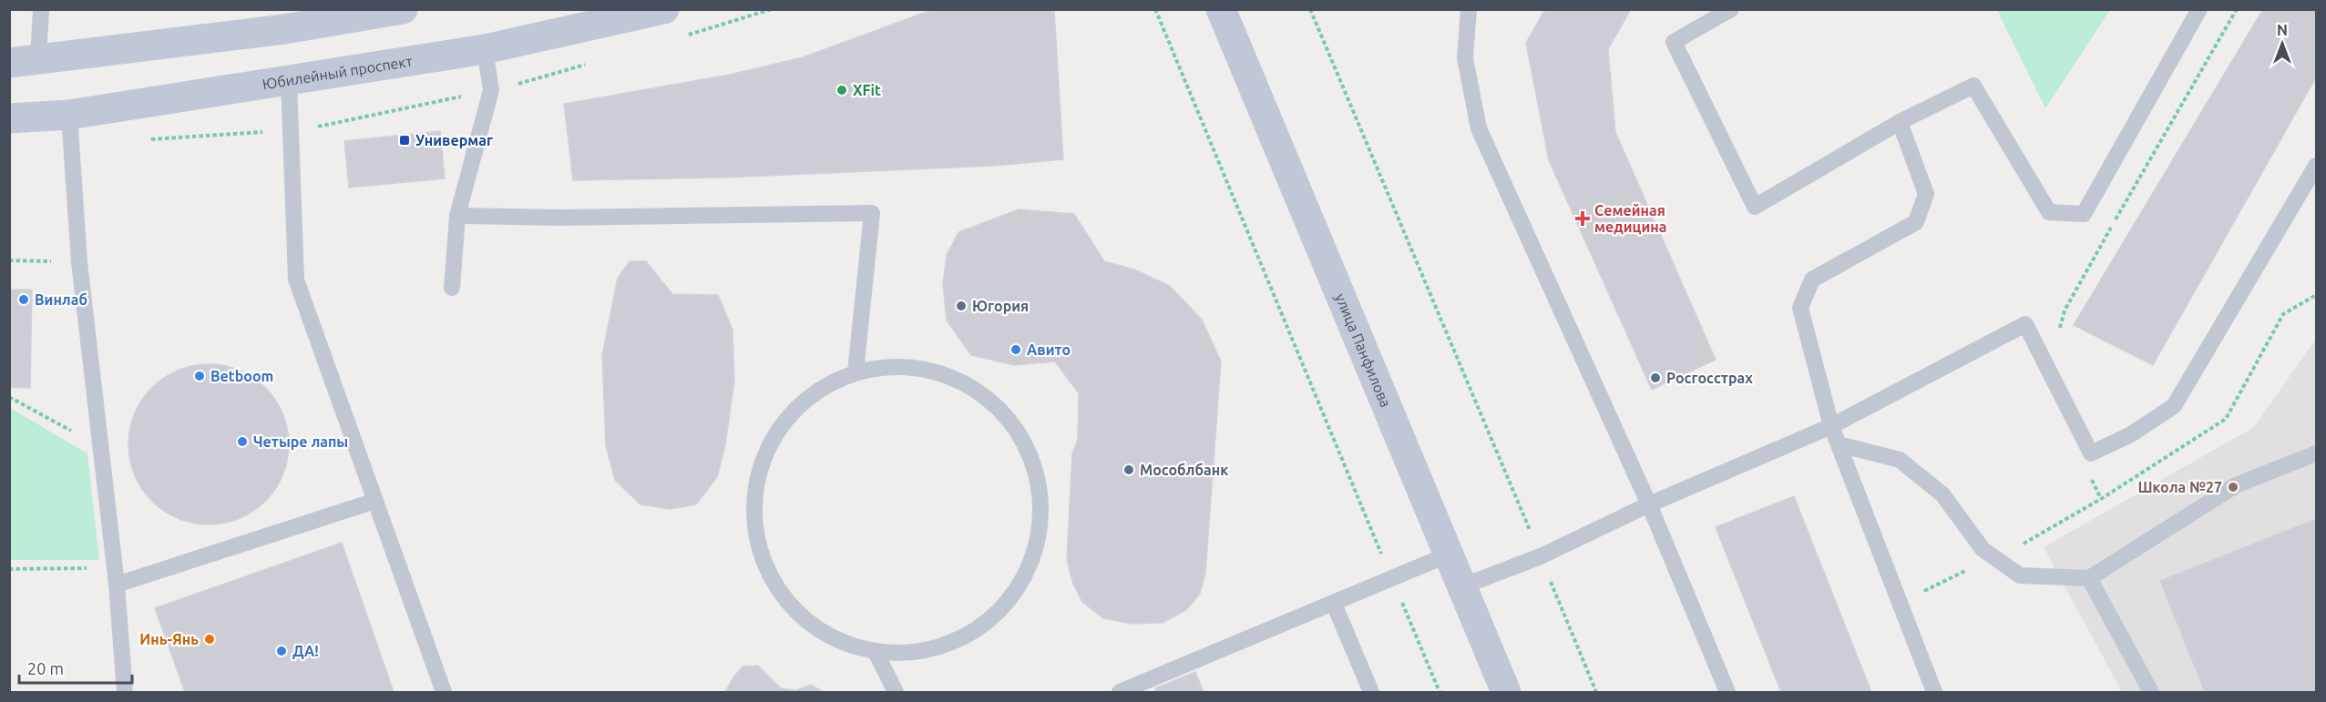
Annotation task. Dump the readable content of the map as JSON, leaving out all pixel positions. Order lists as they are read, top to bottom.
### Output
{
  "streets": {
    "main road": ["Юбилейный проспект", "улица Панфилова"]
  },
  "places": {
    "other": [
      "XFit",
      "Винлаб",
      "Югория",
      "Авито",
      "Betboom",
      "Росгосстрах",
      "Четыре лапы",
      "Мособлбанк",
      "Школа №27",
      "Инь-Янь",
      "ДА!"
    ],
    "transit": ["Универмаг"],
    "health": ["Семейная медицина"]
  },
  "scale_bar": "20 m",
  "north": "top"
}
